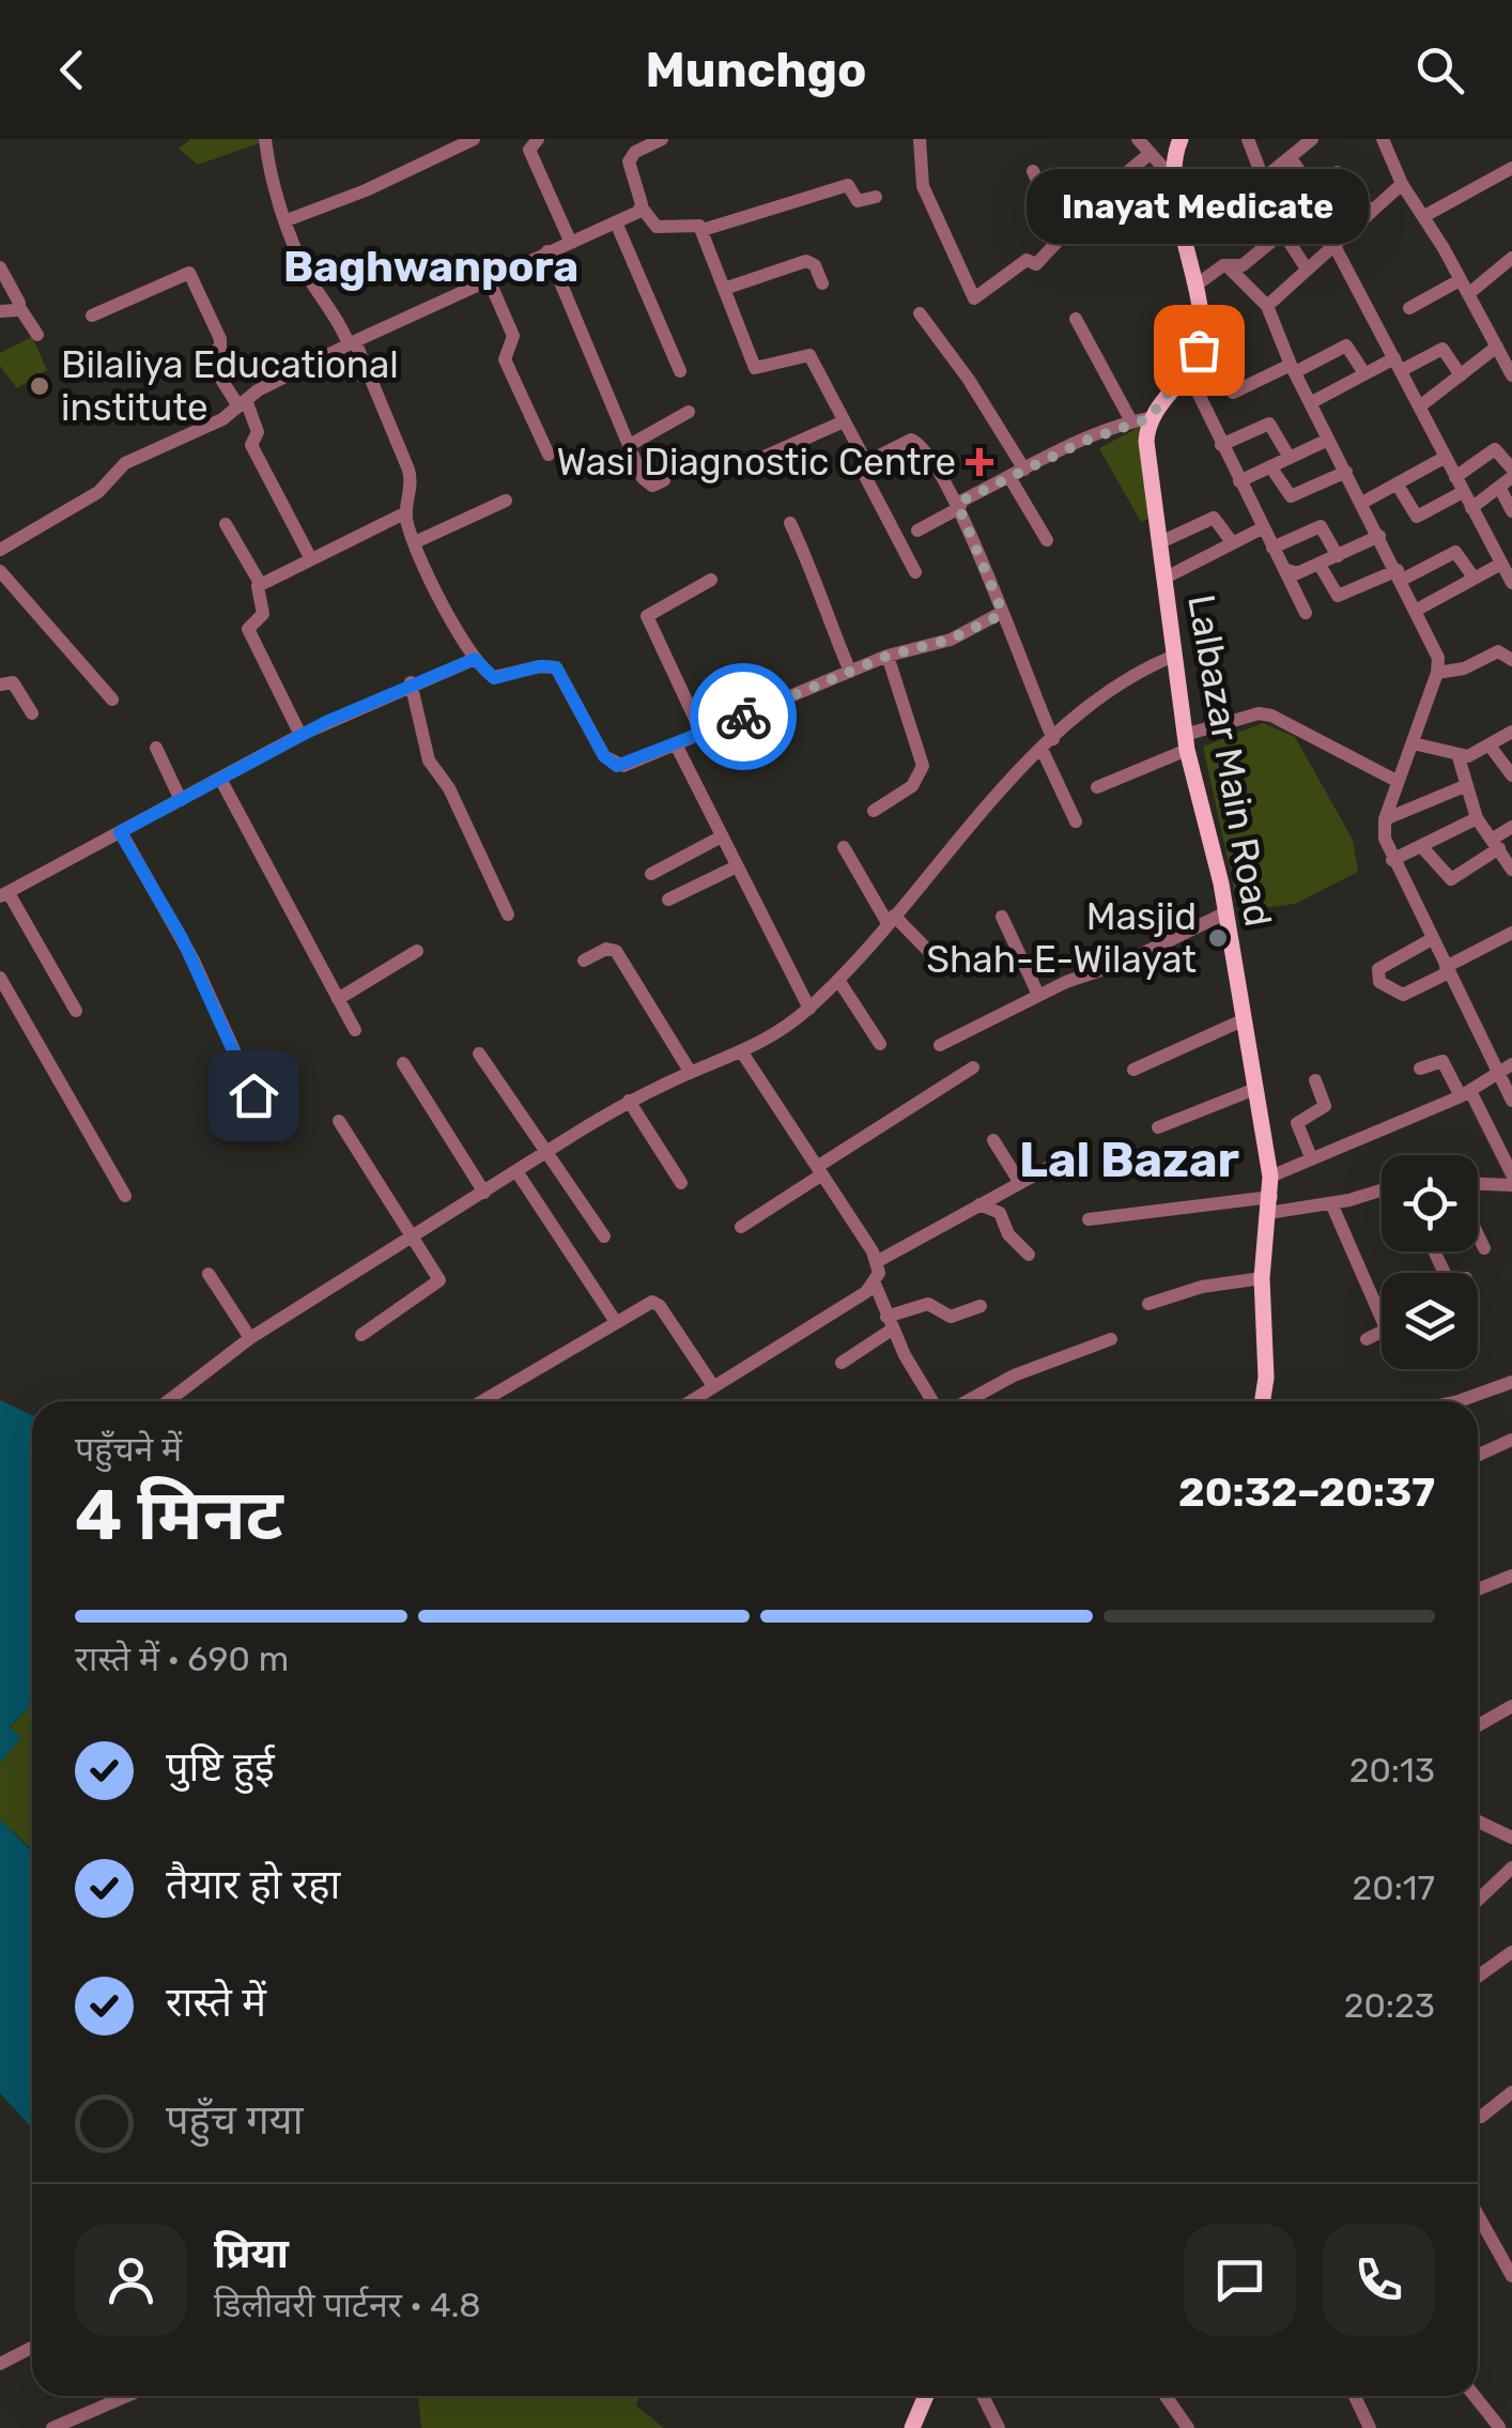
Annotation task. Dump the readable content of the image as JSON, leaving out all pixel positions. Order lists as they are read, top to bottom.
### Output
{
  "streets": {
    "main road": ["Lalbazar Main Road"]
  },
  "districts": ["Baghwanpora", "Lal Bazar"],
  "places": {
    "other": ["Inayat Medicate", "Bilaliya Educational institute", "Masjid Shah-E-Wilayat"],
    "health": ["Wasi Diagnostic Centre"]
  },
  "page": {
    "header": "Munchgo",
    "bubble": "Inayat Medicate",
    "heading": ["4 मिनट", "पहुँचने में", "20:32–20:37"],
    "panel": ["प्रिया", "डिलीवरी पार्टनर · 4.8"],
    "bar": "रास्ते में · 690 m",
    "list": [
      ["पुष्टि हुई", "20:13"],
      ["तैयार हो रहा", "20:17"],
      ["रास्ते में", "20:23"],
      "पहुँच गया"
    ]
  }
}
